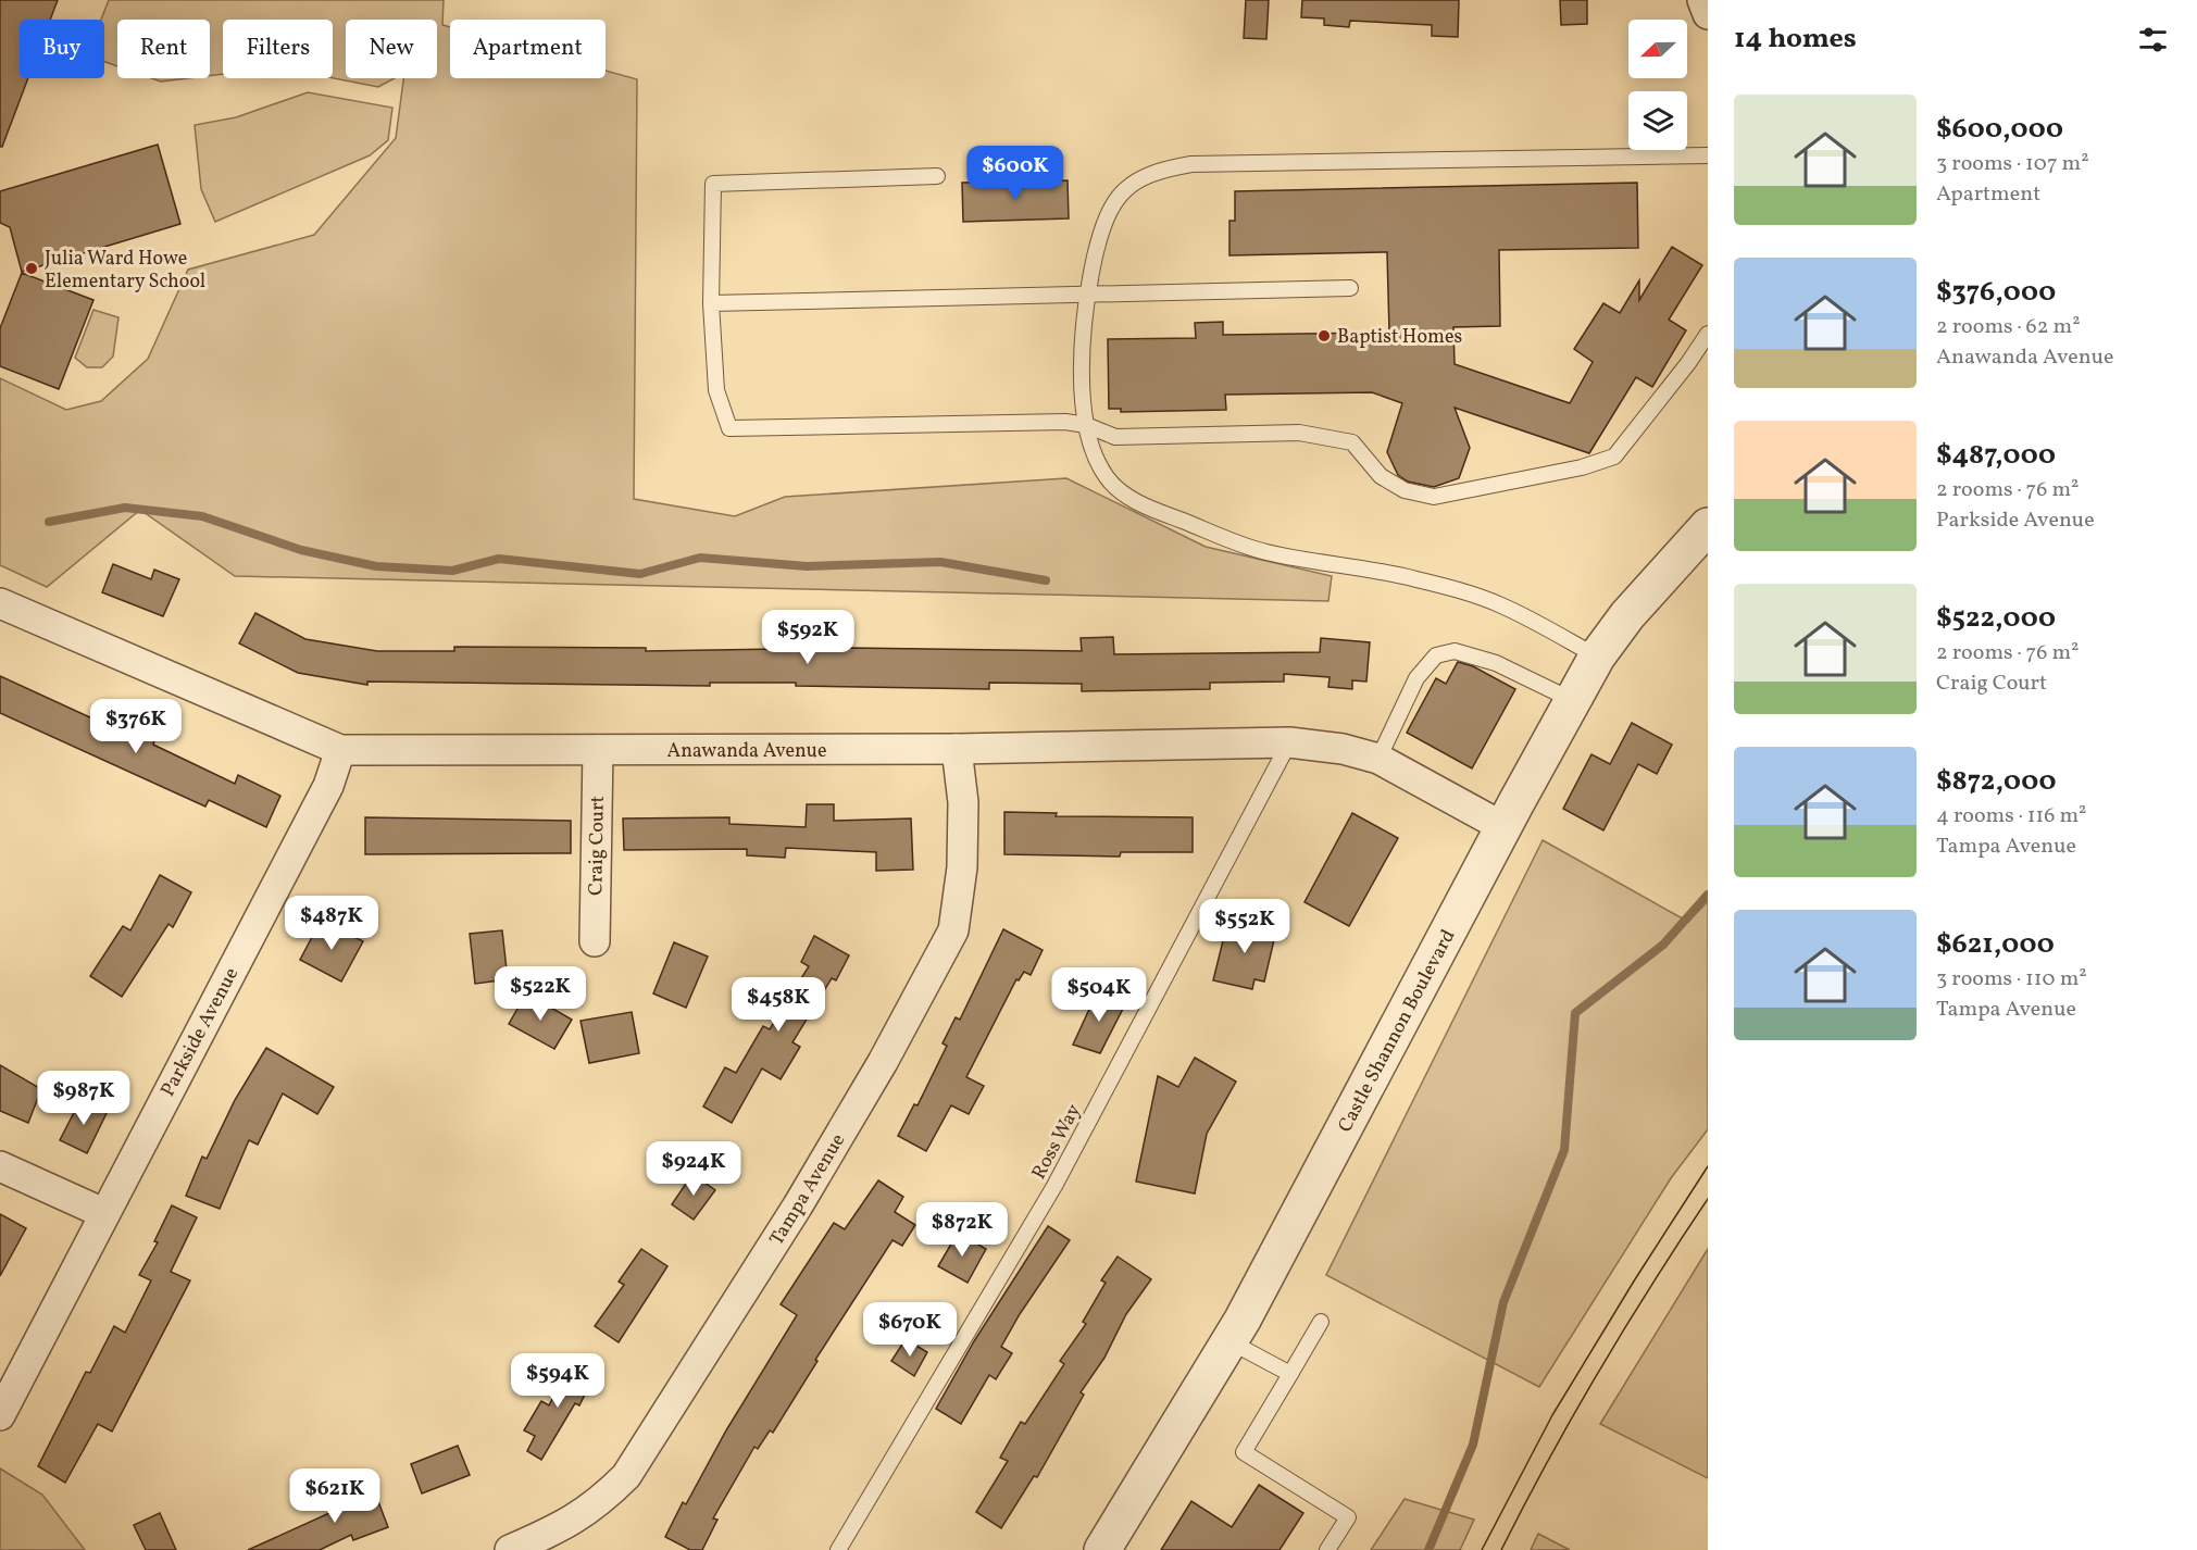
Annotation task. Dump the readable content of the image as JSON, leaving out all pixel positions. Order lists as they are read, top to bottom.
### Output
{
  "streets": {
    "street": [
      "Anawanda Avenue",
      "Craig Court",
      "Castle Shannon Boulevard",
      "Parkside Avenue",
      "Tampa Avenue"
    ],
    "lane": ["Ross Way"]
  },
  "crossings": [
    ["Anawanda Avenue", "Craig Court"],
    ["Anawanda Avenue", "Castle Shannon Boulevard"],
    ["Anawanda Avenue", "Parkside Avenue"],
    ["Anawanda Avenue", "Ross Way"],
    ["Anawanda Avenue", "Tampa Avenue"]
  ],
  "places": ["Julia Ward Howe Elementary School", "Baptist Homes"],
  "north": "left",
  "page": {
    "heading": "14 homes",
    "chip": [
      "Buy",
      "Rent",
      "Filters",
      "New",
      "Apartment"
    ],
    "list": [
      {
        "name": "$600,000",
        "note": "3 rooms · 107 m² · Apartment"
      },
      {
        "name": "$376,000",
        "note": "2 rooms · 62 m² · Anawanda Avenue"
      },
      {
        "name": "$487,000",
        "note": "2 rooms · 76 m² · Parkside Avenue"
      },
      {
        "name": "$522,000",
        "note": "2 rooms · 76 m² · Craig Court"
      },
      {
        "name": "$872,000",
        "note": "4 rooms · 116 m² · Tampa Avenue"
      },
      {
        "name": "$621,000",
        "note": "3 rooms · 110 m² · Tampa Avenue"
      }
    ],
    "price": [
      "$600K",
      "$592K",
      "$376K",
      "$487K",
      "$552K",
      "$522K",
      "$504K",
      "$458K",
      "$987K",
      "$924K",
      "$872K",
      "$670K",
      "$594K",
      "$621K"
    ]
  }
}
